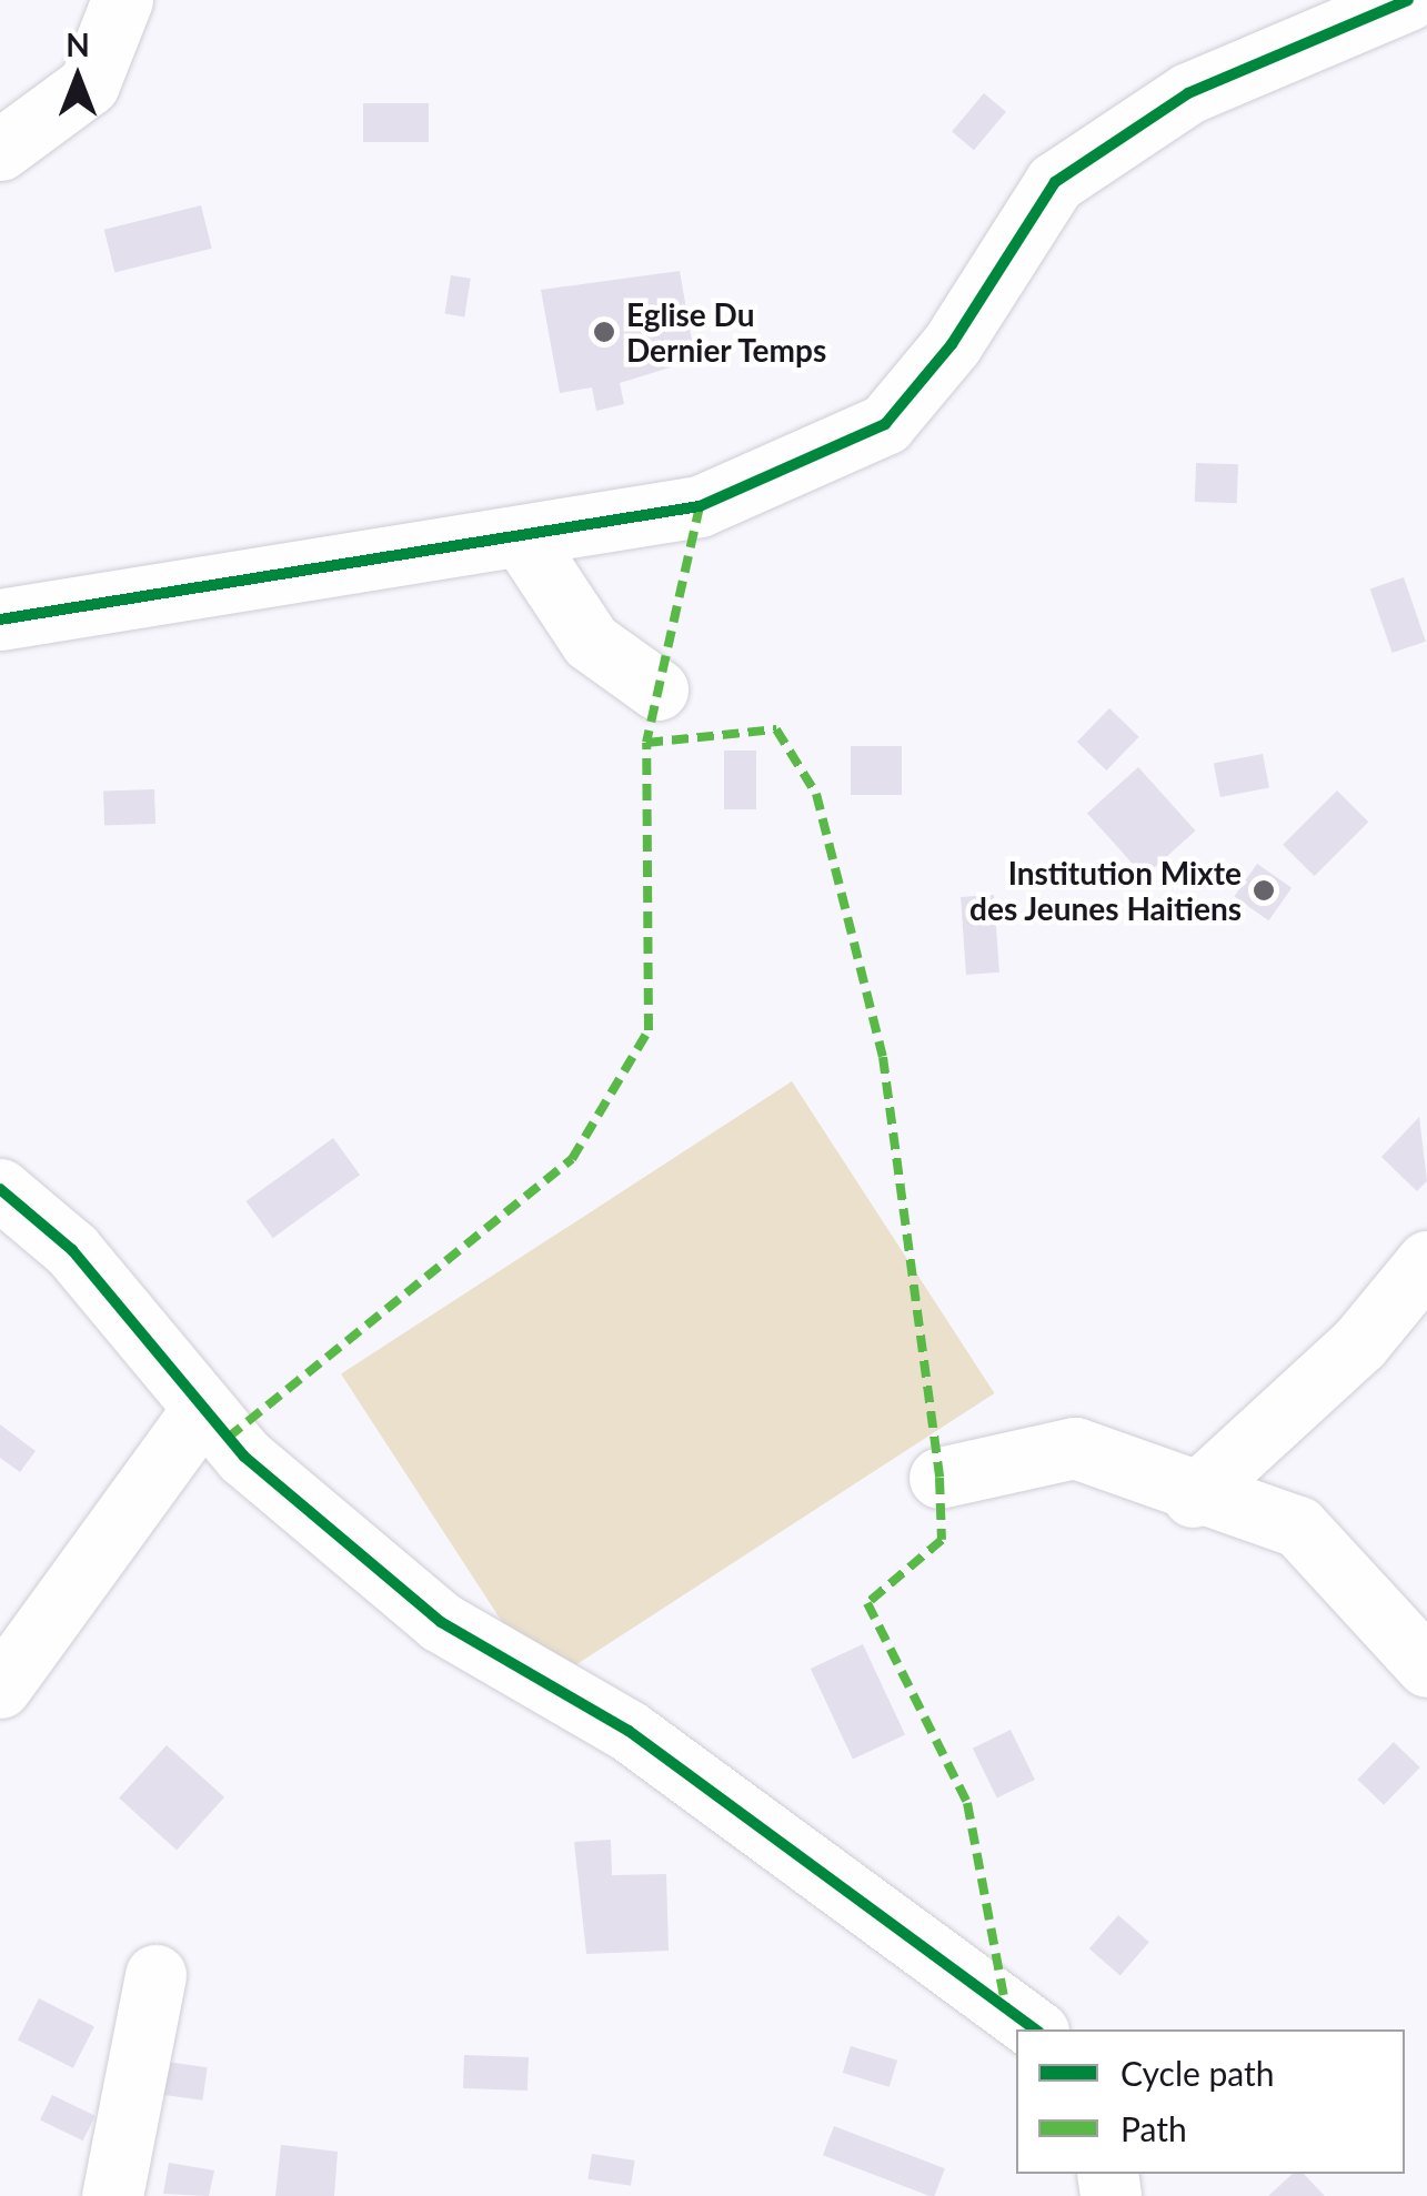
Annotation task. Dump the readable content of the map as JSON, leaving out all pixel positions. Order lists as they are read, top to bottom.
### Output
{
  "places": ["Eglise Du Dernier Temps", "Institution Mixte des Jeunes Haitiens"],
  "legend": ["Cycle path", "Path"],
  "north": "top"
}
